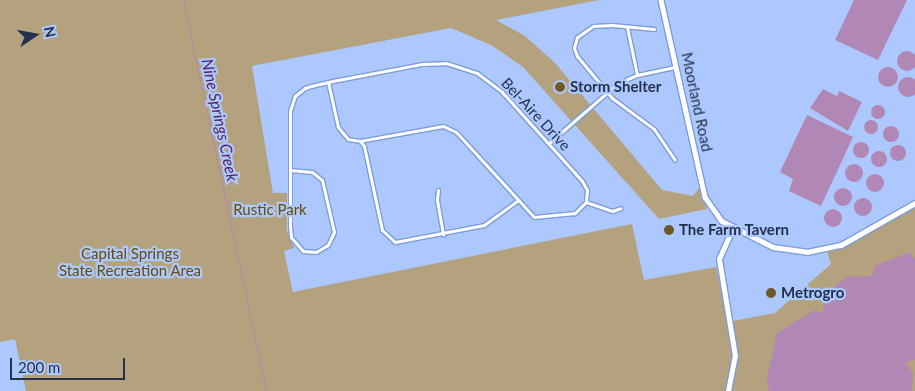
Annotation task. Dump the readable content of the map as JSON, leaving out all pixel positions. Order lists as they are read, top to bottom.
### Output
{
  "streets": {
    "street": ["Moorland Road", "Bel-Aire Drive"]
  },
  "water": ["Nine Springs Creek"],
  "parks": ["Rustic Park", "Capital Springs State Recreation Area"],
  "places": ["Storm Shelter", "The Farm Tavern", "Metrogro"],
  "scale_bar": "200 m",
  "north": "right"
}
